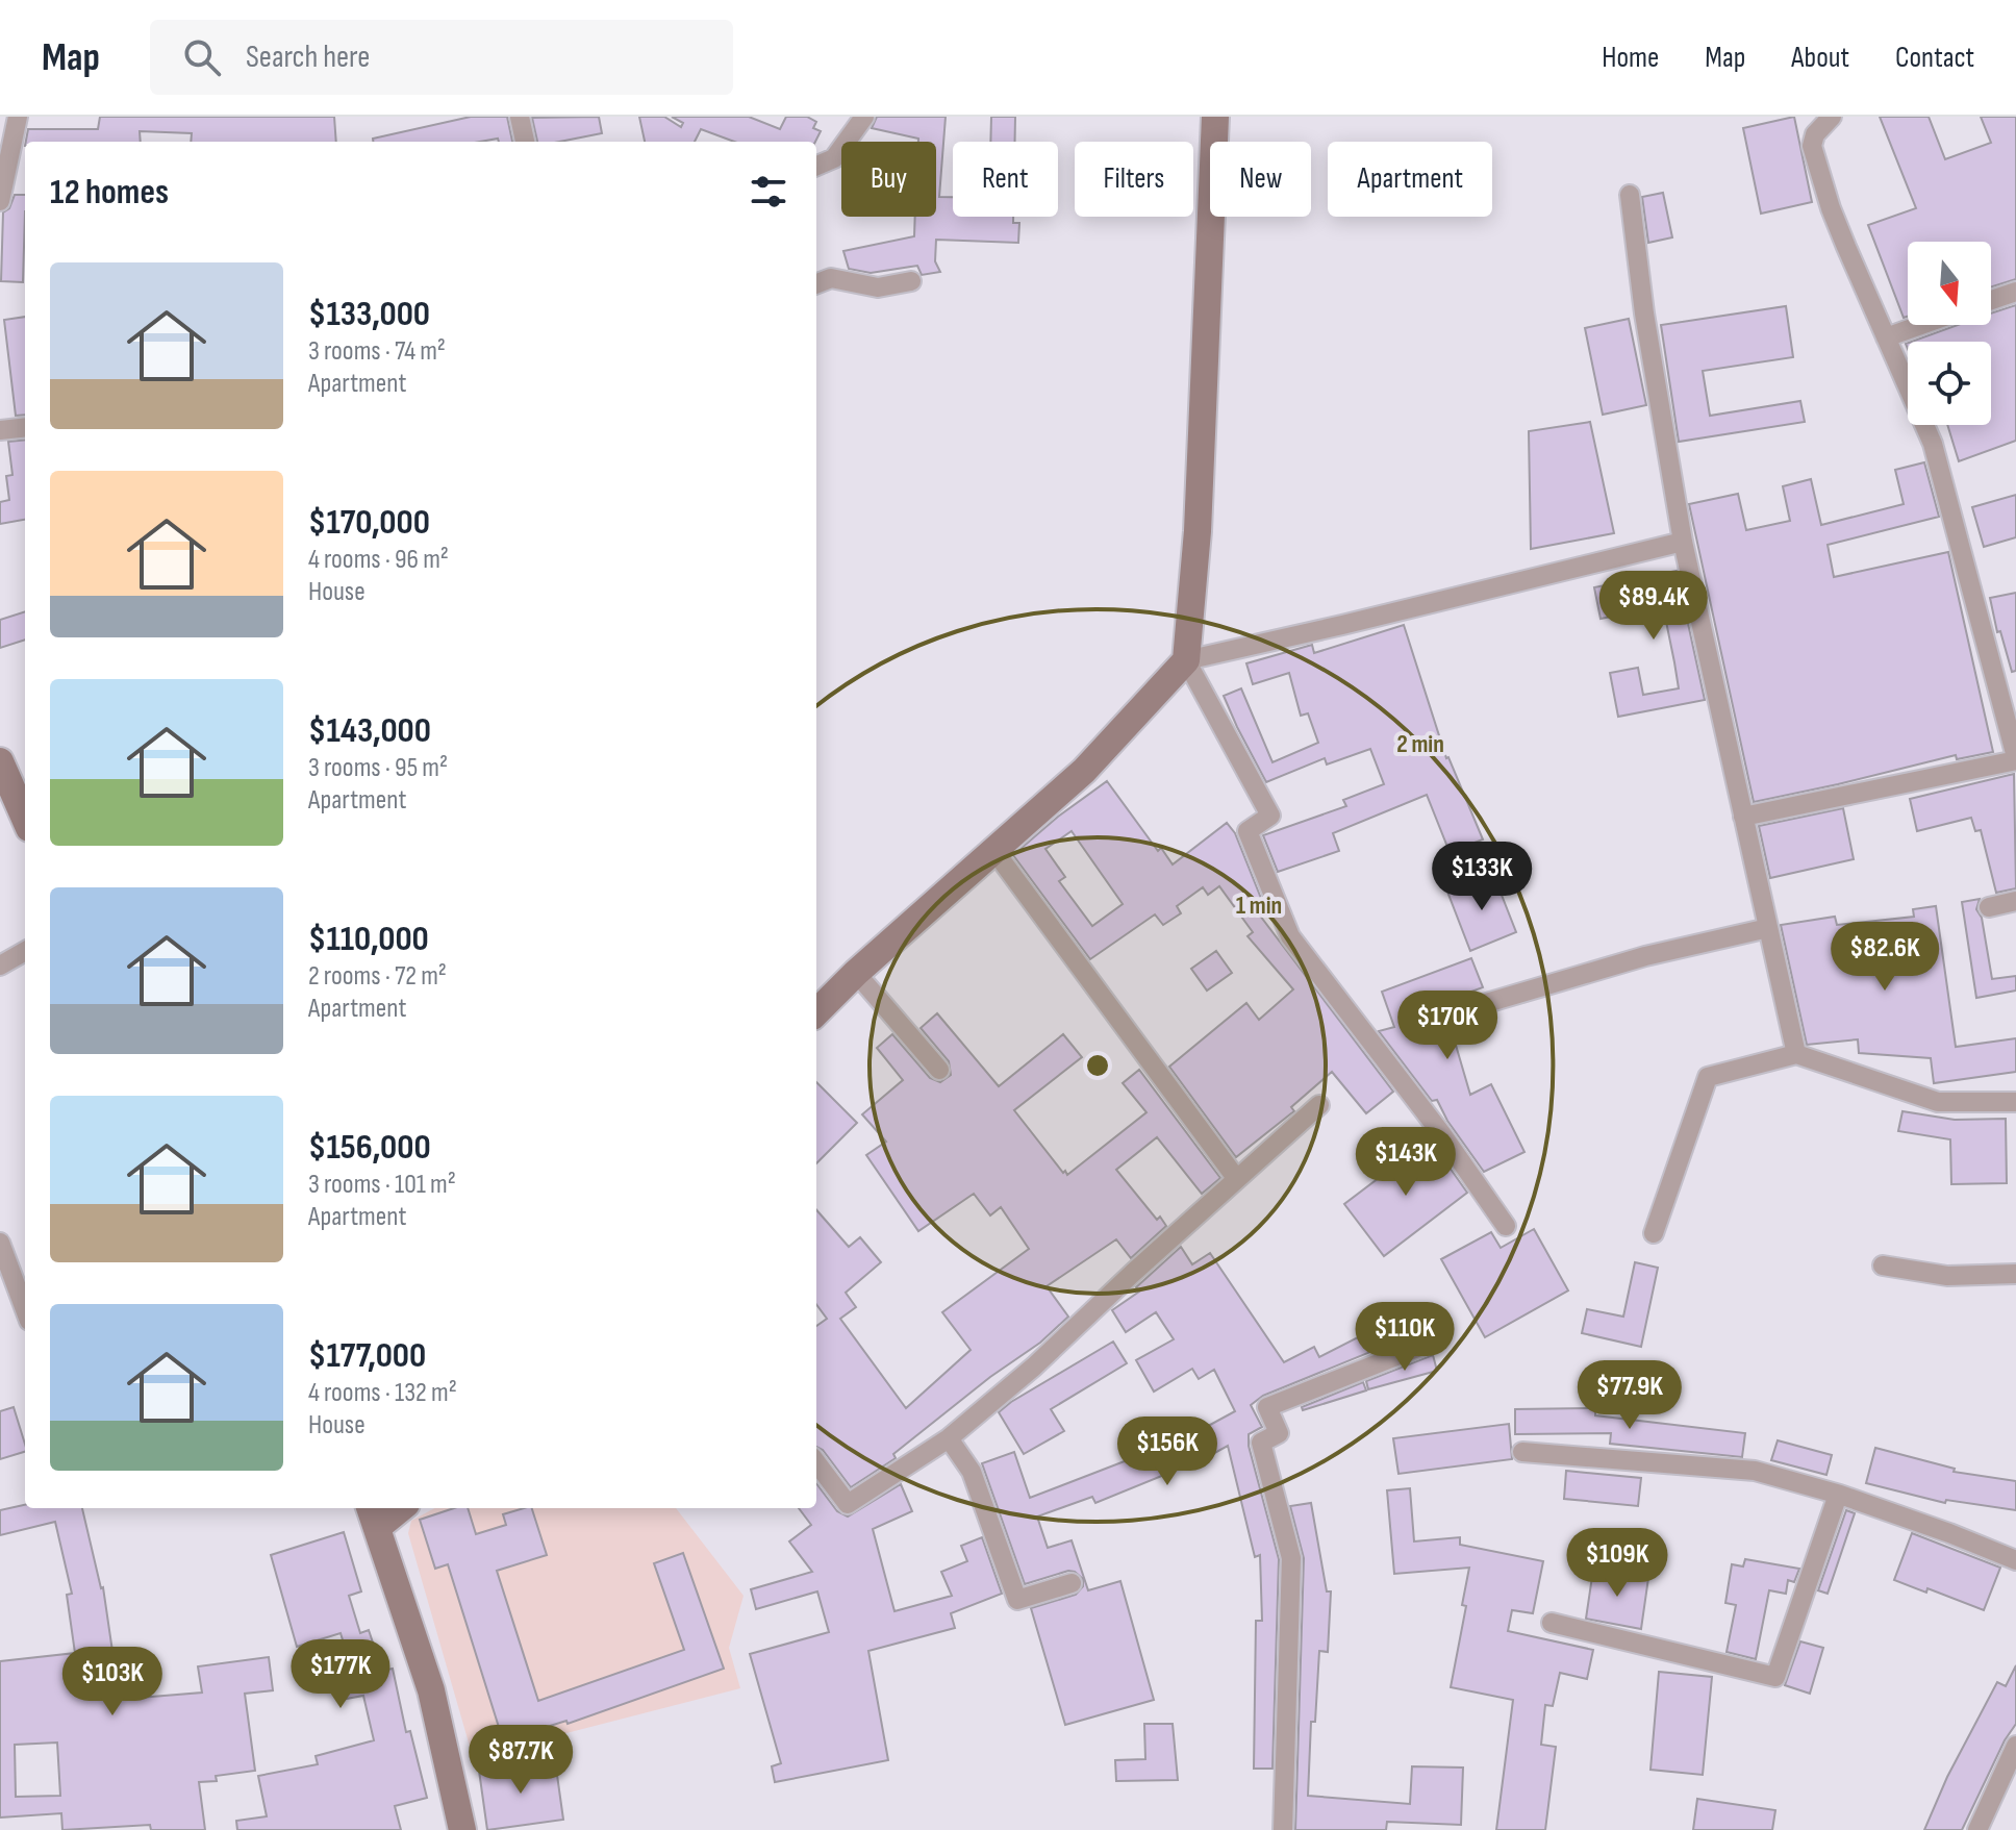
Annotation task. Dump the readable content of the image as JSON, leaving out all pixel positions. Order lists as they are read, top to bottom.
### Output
{
  "north": "bottom",
  "page": {
    "header": "Map",
    "search": "Search here",
    "nav": [
      "Home",
      "Map",
      "About",
      "Contact"
    ],
    "chip": [
      "Buy",
      "Rent",
      "Filters",
      "New",
      "Apartment"
    ],
    "heading": "12 homes",
    "list": [
      {
        "name": "$133,000",
        "note": "3 rooms · 74 m² · Apartment"
      },
      {
        "name": "$170,000",
        "note": "4 rooms · 96 m² · House"
      },
      {
        "name": "$143,000",
        "note": "3 rooms · 95 m² · Apartment"
      },
      {
        "name": "$110,000",
        "note": "2 rooms · 72 m² · Apartment"
      },
      {
        "name": "$156,000",
        "note": "3 rooms · 101 m² · Apartment"
      },
      {
        "name": "$177,000",
        "note": "4 rooms · 132 m² · House"
      }
    ],
    "price": [
      "$89.4K",
      "$133K",
      "$82.6K",
      "$170K",
      "$143K",
      "$110K",
      "$77.9K",
      "$156K",
      "$109K",
      "$177K",
      "$103K",
      "$87.7K"
    ]
  },
  "rings": ["2 min", "1 min"]
}
